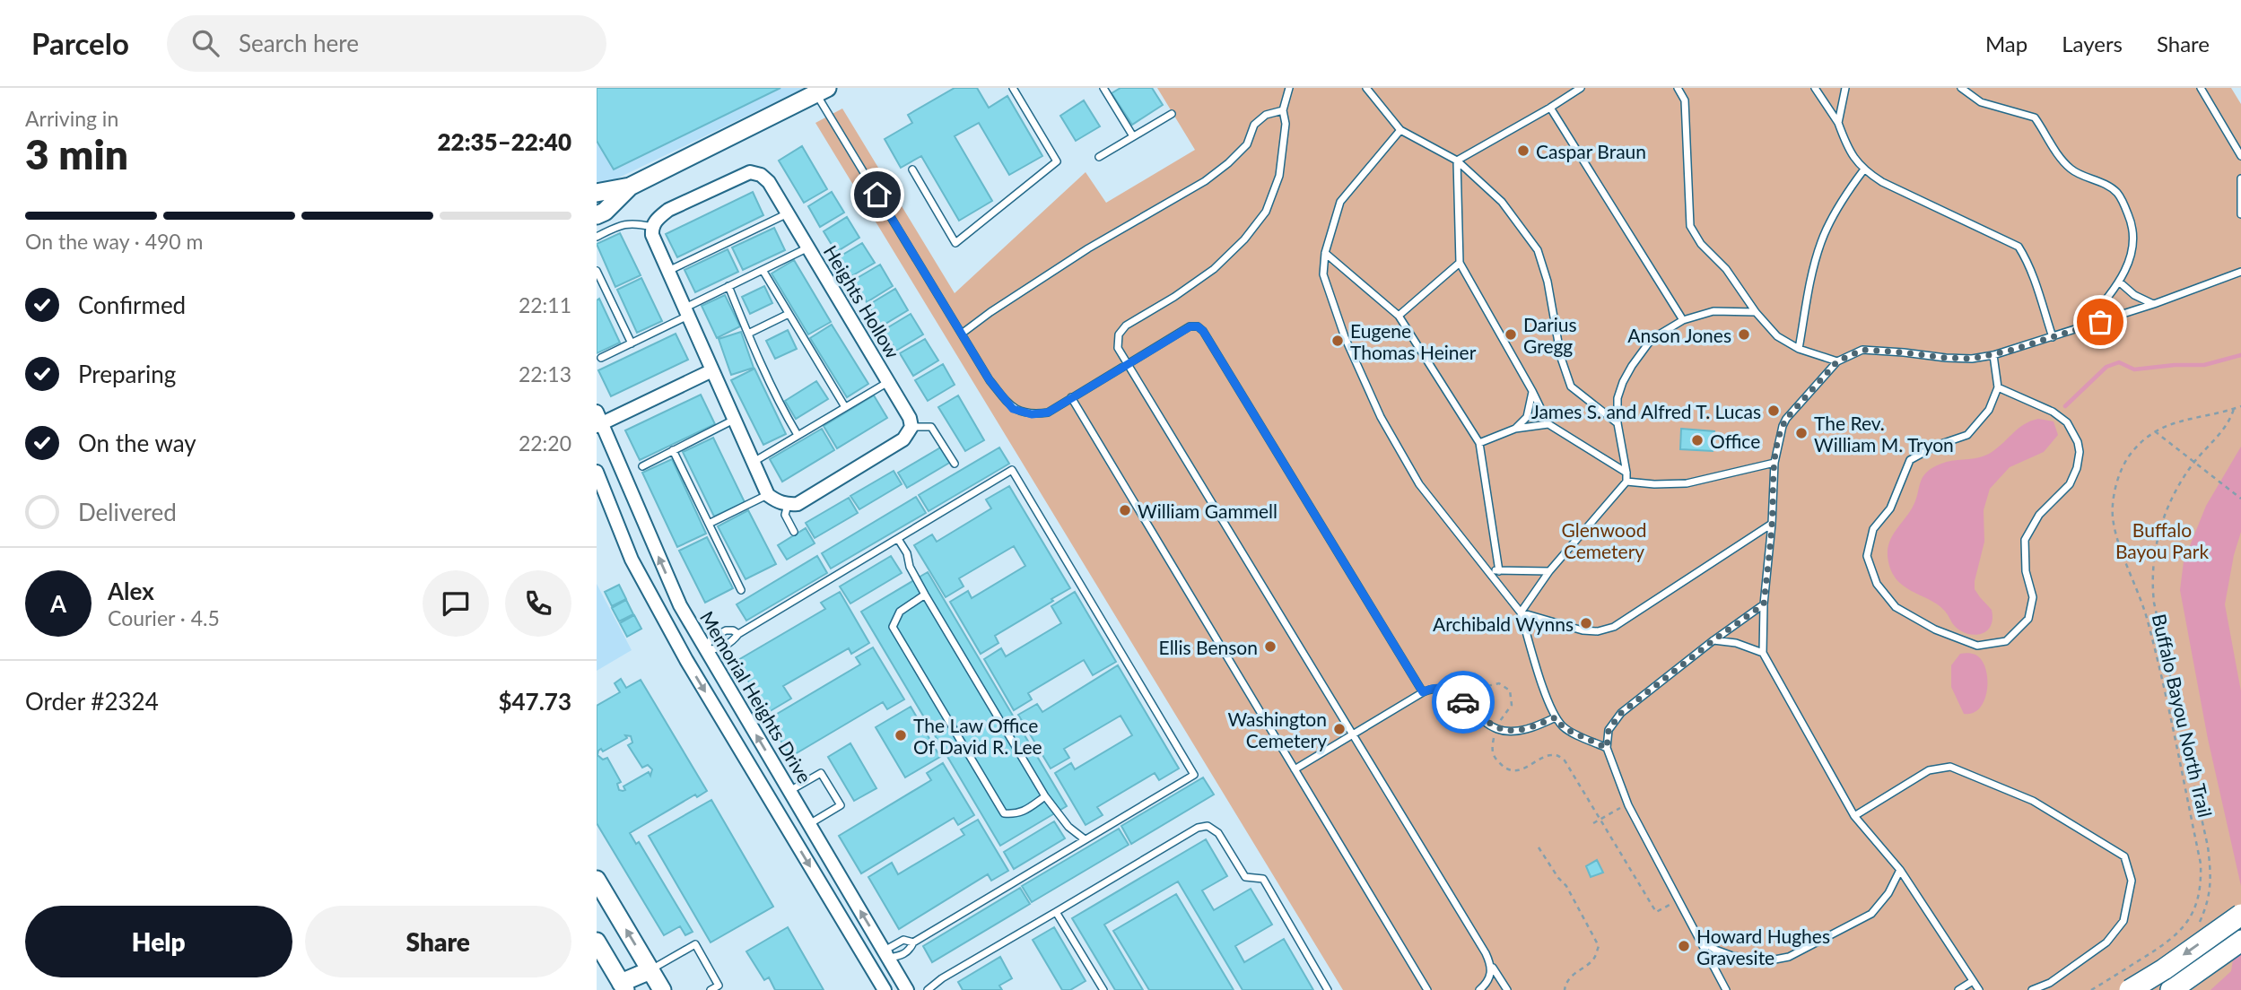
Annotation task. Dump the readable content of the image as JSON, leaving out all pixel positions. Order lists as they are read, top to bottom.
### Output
{
  "streets": {
    "street": ["Heights Hollow", "Memorial Heights Drive"],
    "path": ["Buffalo Bayou North Trail"]
  },
  "parks": ["Glenwood Cemetery", "Buffalo Bayou Park"],
  "places": [
    "Caspar Braun",
    "Darius Gregg",
    "Anson Jones",
    "Eugene Thomas Heiner",
    "James S. and Alfred T. Lucas",
    "The Rev. William M. Tryon",
    "Office",
    "William Gammell",
    "Archibald Wynns",
    "Ellis Benson",
    "Washington Cemetery",
    "The Law Office Of David R. Lee",
    "Howard Hughes Gravesite"
  ],
  "page": {
    "header": "Parcelo",
    "search": "Search here",
    "nav": ["Map", "Layers", "Share"],
    "heading": ["3 min", "Arriving in", "22:35–22:40"],
    "panel": [
      "Alex",
      "Courier · 4.5",
      "Order #2324",
      "$47.73"
    ],
    "bar": "On the way · 490 m",
    "list": [
      ["Confirmed", "22:11"],
      ["Preparing", "22:13"],
      ["On the way", "22:20"],
      "Delivered"
    ],
    "round": "A",
    "buttons": ["Help", "Share"]
  }
}
